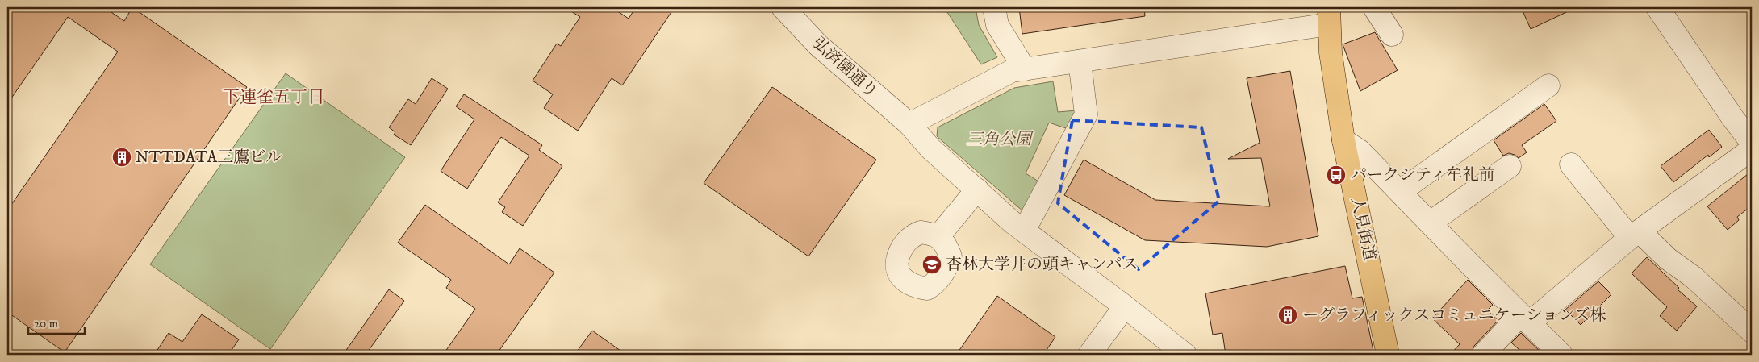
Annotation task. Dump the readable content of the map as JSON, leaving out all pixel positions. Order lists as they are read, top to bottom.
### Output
{
  "streets": {
    "main road": ["人見街道"],
    "street": ["弘済園通り"]
  },
  "districts": ["下連雀五丁目"],
  "parks": ["三角公園"],
  "places": {
    "building": ["NTTDATA三鷹ビル", "ーグラフィックスコミュニケーションズ株"],
    "bus stop": ["パークシティ牟礼前"],
    "school or university": ["杏林大学井の頭キャンパス"]
  },
  "scale_bar": "20 m"
}
